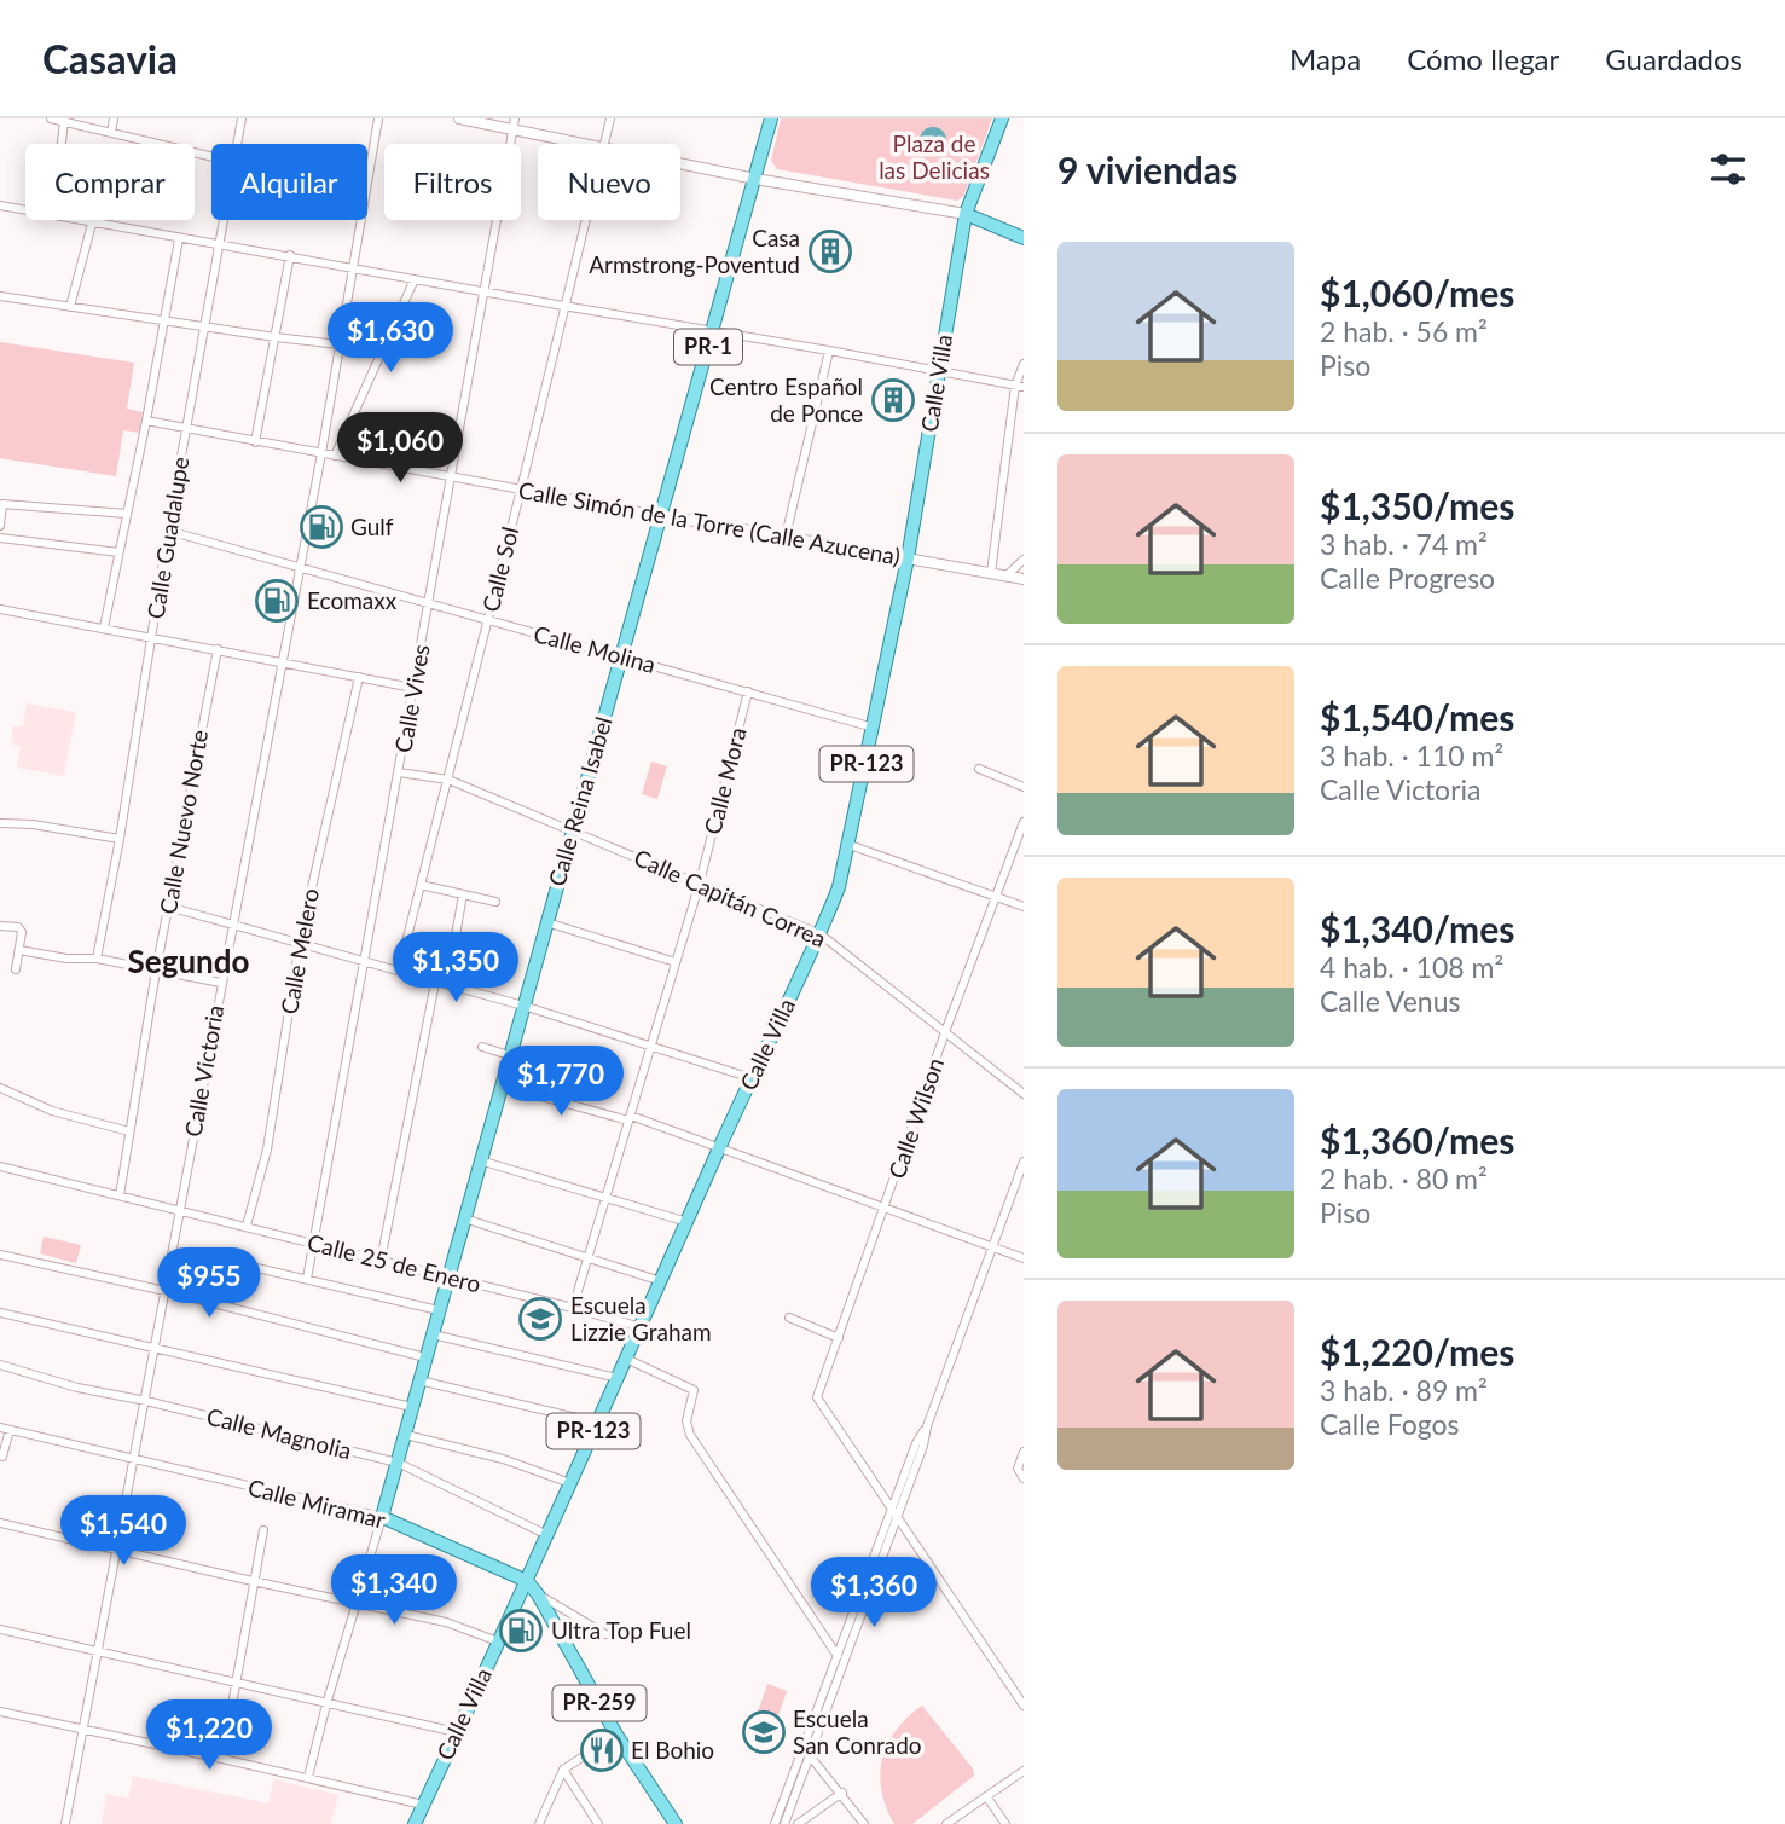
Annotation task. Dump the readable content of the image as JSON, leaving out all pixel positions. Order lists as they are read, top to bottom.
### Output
{
  "streets": {
    "main road": [
      "PR-1",
      "Calle Villa",
      "PR-123",
      "Calle Reina Isabel",
      "Calle Miramar",
      "PR-259"
    ],
    "street": [
      "Calle Simón de la Torre (Calle Azucena)",
      "Calle Guadalupe",
      "Calle Sol",
      "Calle Molina",
      "Calle Vives",
      "Calle Mora",
      "Calle Nuevo Norte",
      "Calle Capitán Correa",
      "Calle Melero",
      "Calle Victoria",
      "Calle Wilson",
      "Calle 25 de Enero",
      "Calle Magnolia"
    ]
  },
  "crossings": [
    ["Calle Villa", "Calle Simón de la Torre (Calle Azucena)"],
    ["Calle Villa", "Calle Molina"],
    ["Calle Villa", "Calle Capitán Correa"],
    ["Calle Villa", "Calle 25 de Enero"],
    ["Calle Villa", "Calle Magnolia"],
    ["Calle Villa", "Calle Miramar"],
    ["Calle Villa", "PR-259"],
    ["Calle Simón de la Torre (Calle Azucena)", "Calle Guadalupe"],
    ["Calle Simón de la Torre (Calle Azucena)", "Calle Sol"],
    ["Calle Simón de la Torre (Calle Azucena)", "Calle Vives"],
    ["Calle Simón de la Torre (Calle Azucena)", "Calle Reina Isabel"],
    ["Calle Simón de la Torre (Calle Azucena)", "Calle Victoria"],
    ["Calle Guadalupe", "Calle Molina"],
    ["Calle Sol", "Calle Molina"],
    ["Calle Sol", "Calle Capitán Correa"],
    ["Calle Molina", "Calle Vives"],
    ["Calle Molina", "Calle Mora"],
    ["Calle Molina", "Calle Reina Isabel"],
    ["Calle Molina", "Calle Victoria"],
    ["Calle Vives", "Calle Capitán Correa"],
    ["Calle Vives", "Calle 25 de Enero"],
    ["Calle Mora", "Calle Capitán Correa"],
    ["Calle Mora", "Calle 25 de Enero"],
    ["Calle Reina Isabel", "Calle Capitán Correa"],
    ["Calle Reina Isabel", "Calle 25 de Enero"],
    ["Calle Reina Isabel", "Calle Magnolia"],
    ["Calle Reina Isabel", "Calle Miramar"],
    ["Calle Nuevo Norte", "Calle 25 de Enero"],
    ["Calle Capitán Correa", "Calle Wilson"],
    ["Calle Melero", "Calle 25 de Enero"],
    ["Calle Victoria", "Calle 25 de Enero"],
    ["Calle Victoria", "Calle Magnolia"],
    ["Calle Victoria", "Calle Miramar"],
    ["Calle Miramar", "PR-259"]
  ],
  "districts": ["Segundo"],
  "parks": ["Plaza de las Delicias"],
  "places": {
    "building": ["Casa Armstrong-Poventud", "Centro Español de Ponce"],
    "fuel station": ["Gulf", "Ecomaxx", "Ultra Top Fuel"],
    "school or university": ["Escuela Lizzie Graham", "Escuela San Conrado"],
    "restaurant": ["El Bohio"]
  },
  "page": {
    "header": "Casavia",
    "nav": ["Mapa", "Cómo llegar", "Guardados"],
    "heading": "9 viviendas",
    "chip": [
      "Comprar",
      "Alquilar",
      "Filtros",
      "Nuevo"
    ],
    "list": [
      {
        "name": "$1,060/mes",
        "note": "2 hab. · 56 m² · Piso"
      },
      {
        "name": "$1,350/mes",
        "note": "3 hab. · 74 m² · Calle Progreso"
      },
      {
        "name": "$1,540/mes",
        "note": "3 hab. · 110 m² · Calle Victoria"
      },
      {
        "name": "$1,340/mes",
        "note": "4 hab. · 108 m² · Calle Venus"
      },
      {
        "name": "$1,360/mes",
        "note": "2 hab. · 80 m² · Piso"
      },
      {
        "name": "$1,220/mes",
        "note": "3 hab. · 89 m² · Calle Fogos"
      }
    ],
    "price": [
      "$1,630",
      "$1,060",
      "$1,350",
      "$1,770",
      "$955",
      "$1,540",
      "$1,340",
      "$1,360",
      "$1,220"
    ]
  }
}
